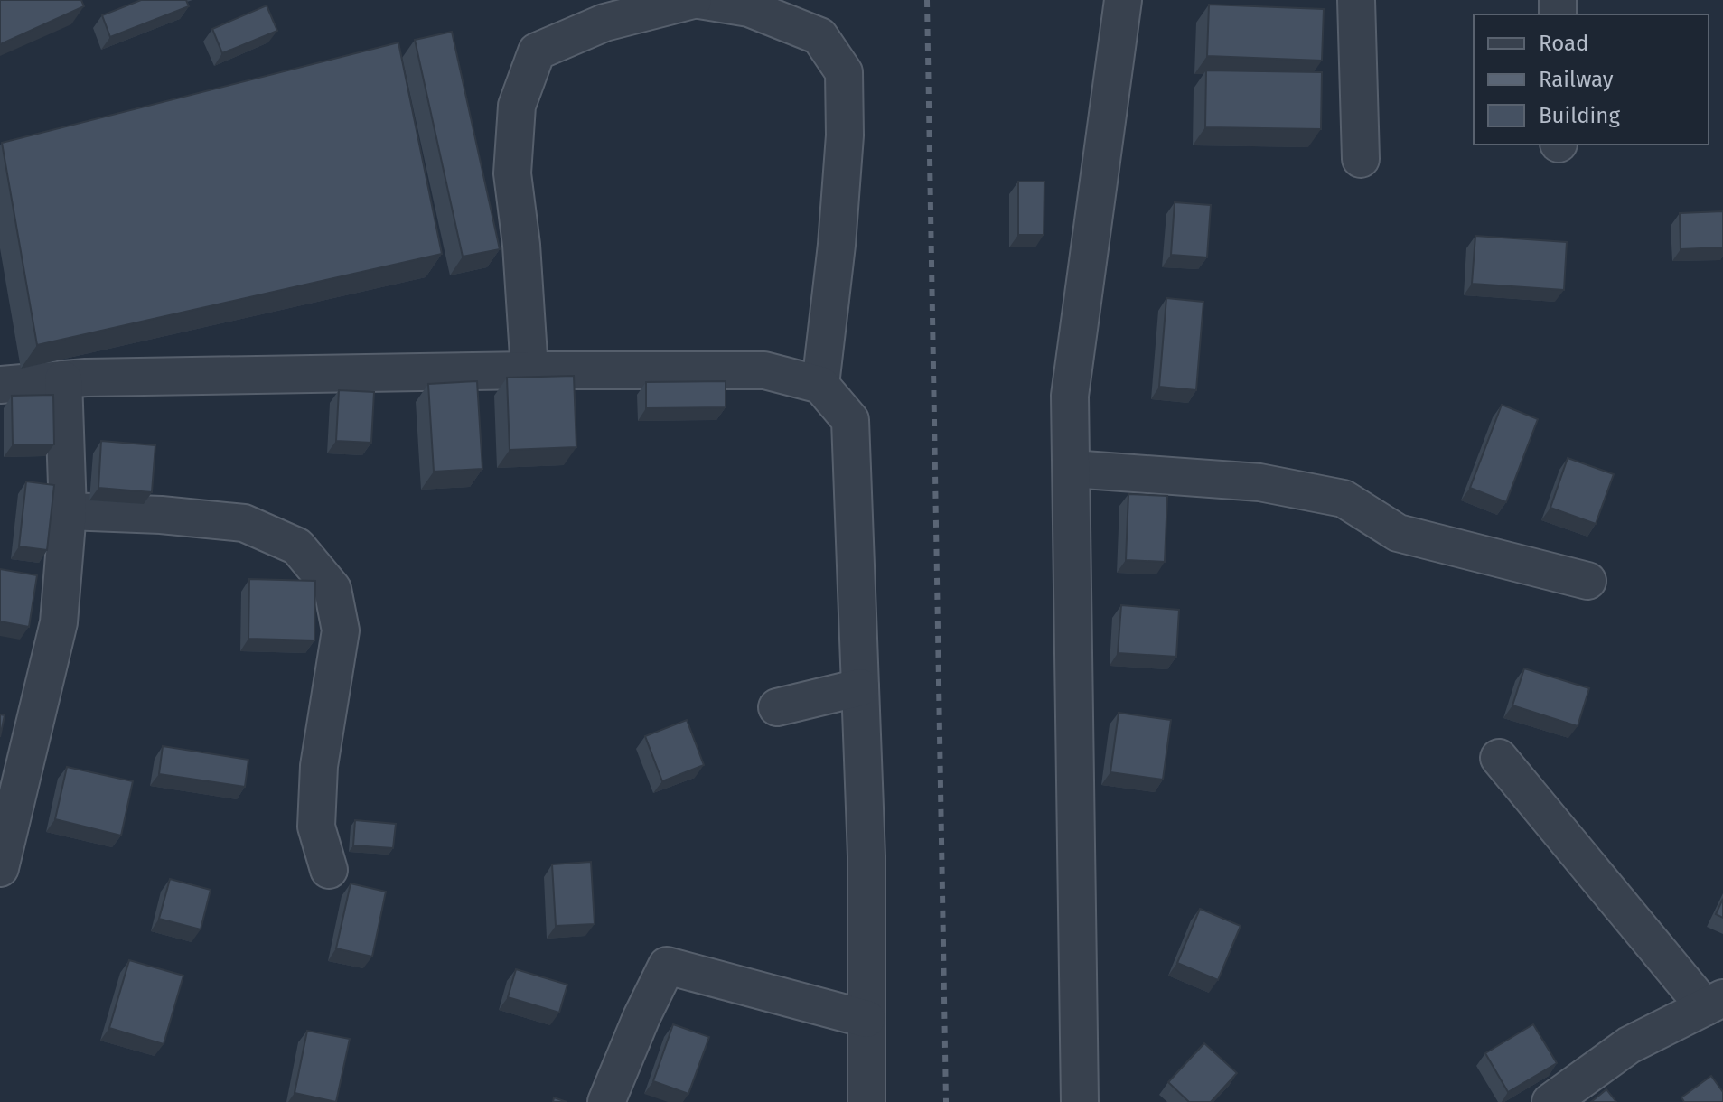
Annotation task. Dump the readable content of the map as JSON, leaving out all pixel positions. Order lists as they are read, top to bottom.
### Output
{
  "legend": ["Road", "Railway", "Building"]
}
